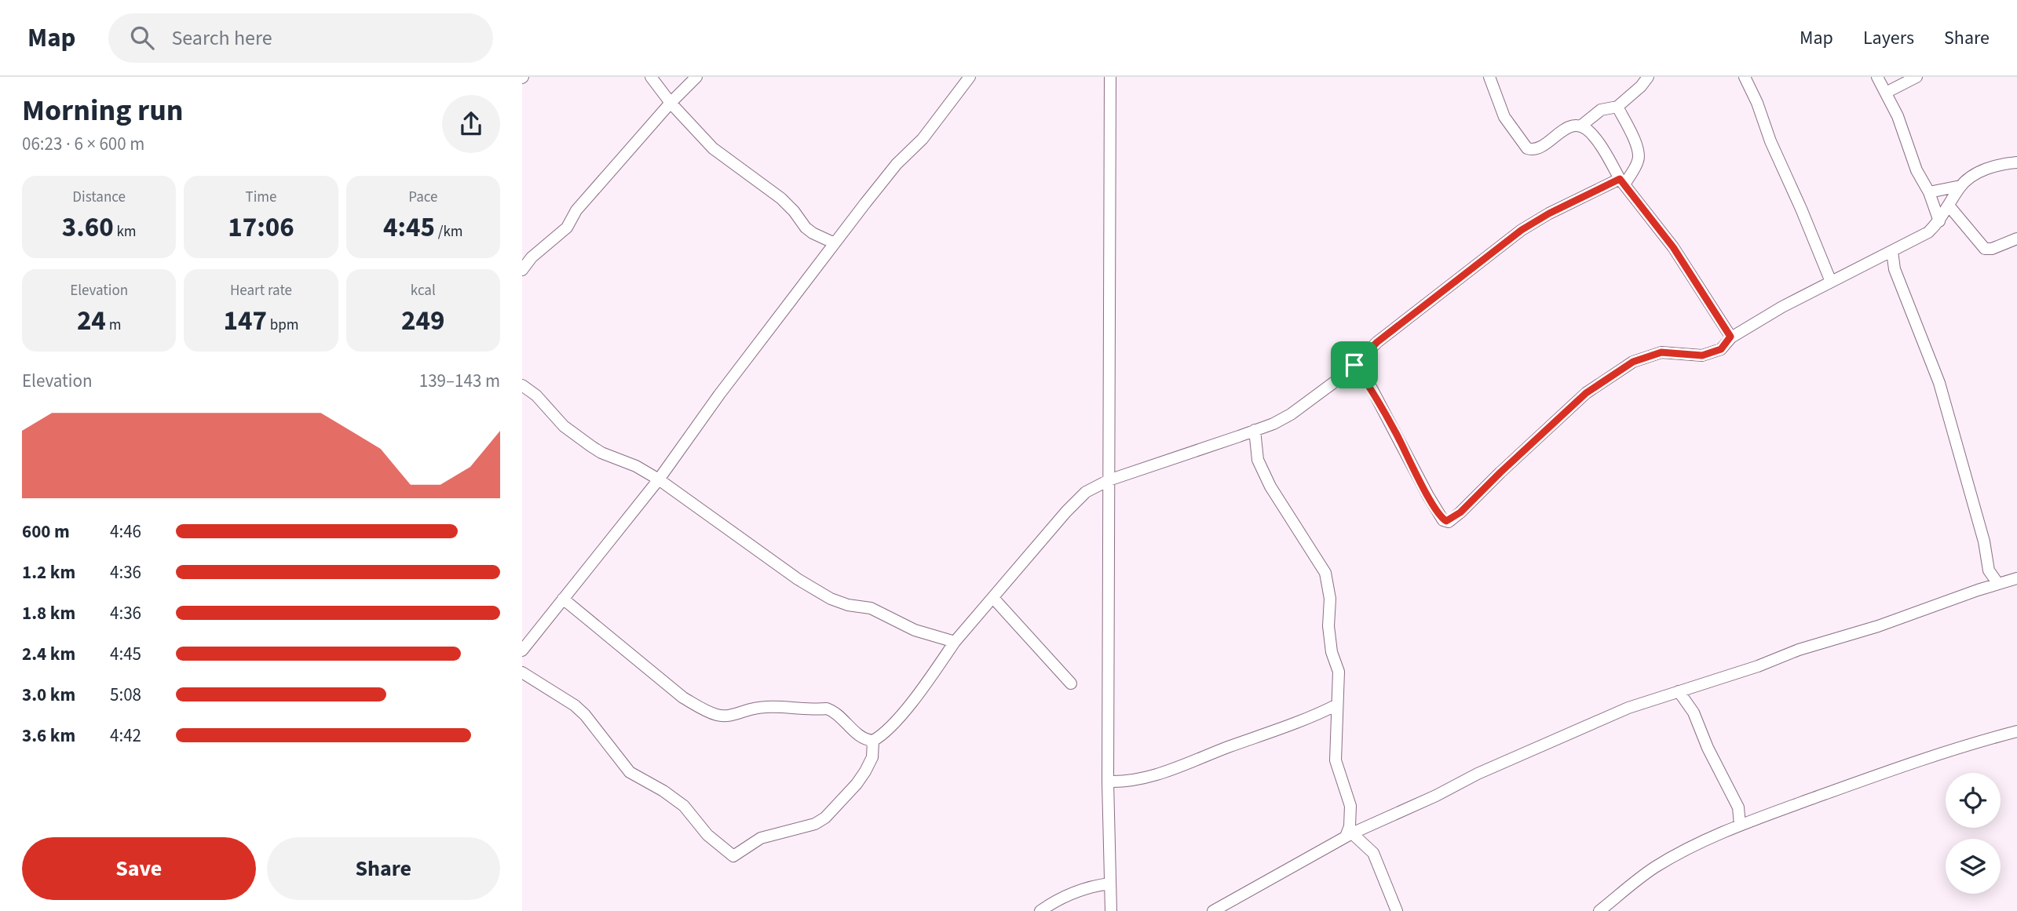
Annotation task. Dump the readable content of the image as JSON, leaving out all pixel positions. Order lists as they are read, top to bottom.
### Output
{
  "page": {
    "header": "Map",
    "search": "Search here",
    "nav": ["Map", "Layers", "Share"],
    "heading": ["Morning run", "06:23 · 6 × 600 m"],
    "stats": [
      ["Distance", "3.60 km"],
      ["Time", "17:06"],
      ["Pace", "4:45 /km"],
      ["Elevation", "24 m"],
      ["Heart rate", "147 bpm"],
      ["kcal", "249"]
    ],
    "chart": ["Elevation", "139–143 m"],
    "list": [
      {
        "name": "600 m",
        "note": "4:46"
      },
      {
        "name": "1.2 km",
        "note": "4:36"
      },
      {
        "name": "1.8 km",
        "note": "4:36"
      },
      {
        "name": "2.4 km",
        "note": "4:45"
      },
      {
        "name": "3.0 km",
        "note": "5:08"
      },
      {
        "name": "3.6 km",
        "note": "4:42"
      }
    ],
    "buttons": ["Save", "Share"]
  }
}
